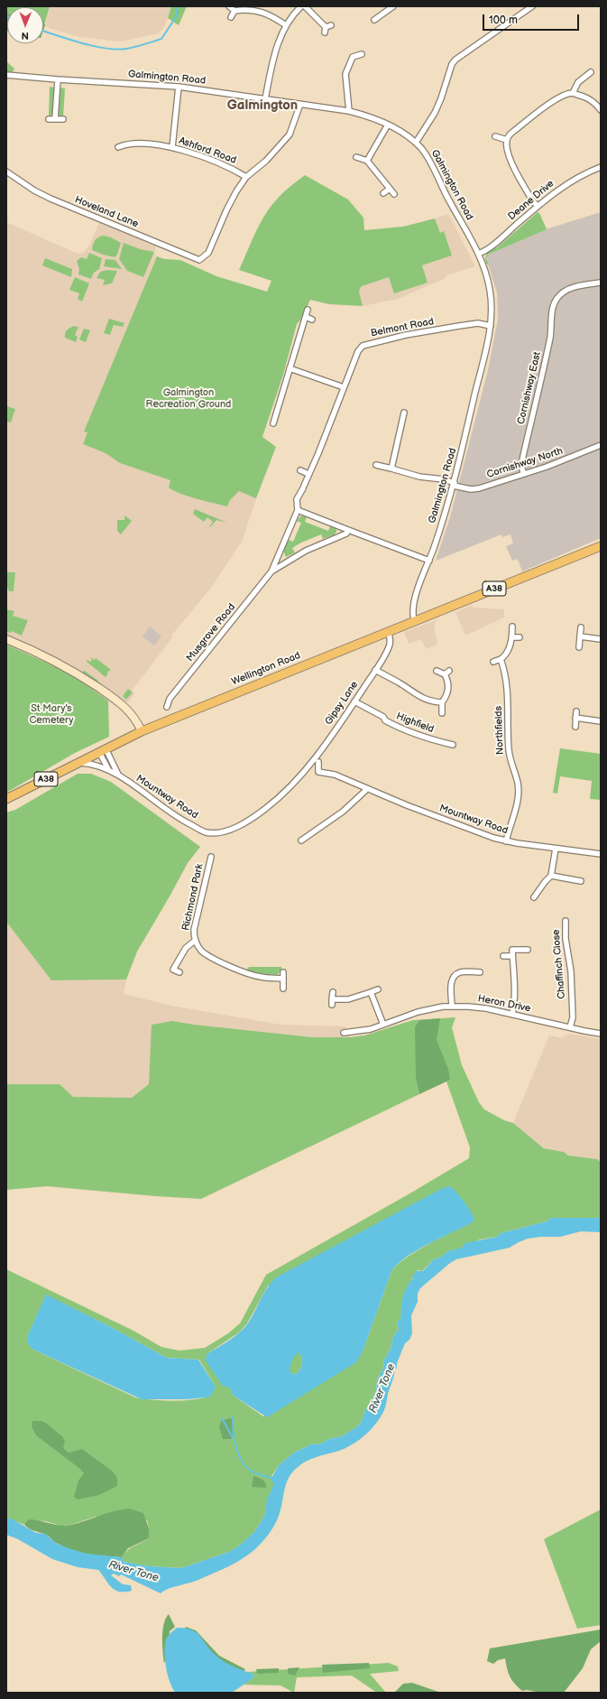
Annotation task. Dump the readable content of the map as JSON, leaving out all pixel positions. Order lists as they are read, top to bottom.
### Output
{
  "streets": {
    "main road": ["A38", "Wellington Road"],
    "street": [
      "Galmington Road",
      "Ashford Road",
      "Deane Drive",
      "Hoveland Lane",
      "Belmont Road",
      "Cornishway East",
      "Cornishway North",
      "Musgrove Road",
      "Gipsy Lane",
      "Highfield",
      "Northfields",
      "Mountway Road",
      "Richmond Park",
      "Chaffinch Close",
      "Heron Drive"
    ]
  },
  "crossings": [
    ["Galmington Road", "Deane Drive"],
    ["Galmington Road", "Belmont Road"],
    ["Galmington Road", "Cornishway North"],
    ["Galmington Road", "A38"],
    ["Ashford Road", "Hoveland Lane"],
    ["Belmont Road", "Musgrove Road"],
    ["Cornishway East", "Cornishway North"],
    ["A38", "Wellington Road"],
    ["A38", "Gipsy Lane"],
    ["A38", "Mountway Road"],
    ["Wellington Road", "Gipsy Lane"],
    ["Gipsy Lane", "Highfield"],
    ["Gipsy Lane", "Mountway Road"],
    ["Northfields", "Mountway Road"],
    ["Chaffinch Close", "Heron Drive"]
  ],
  "districts": ["Galmington"],
  "water": ["River Tone"],
  "parks": ["Galmington Recreation Ground", "St Mary's Cemetery"],
  "scale_bar": "100 m",
  "north": "bottom"
}
